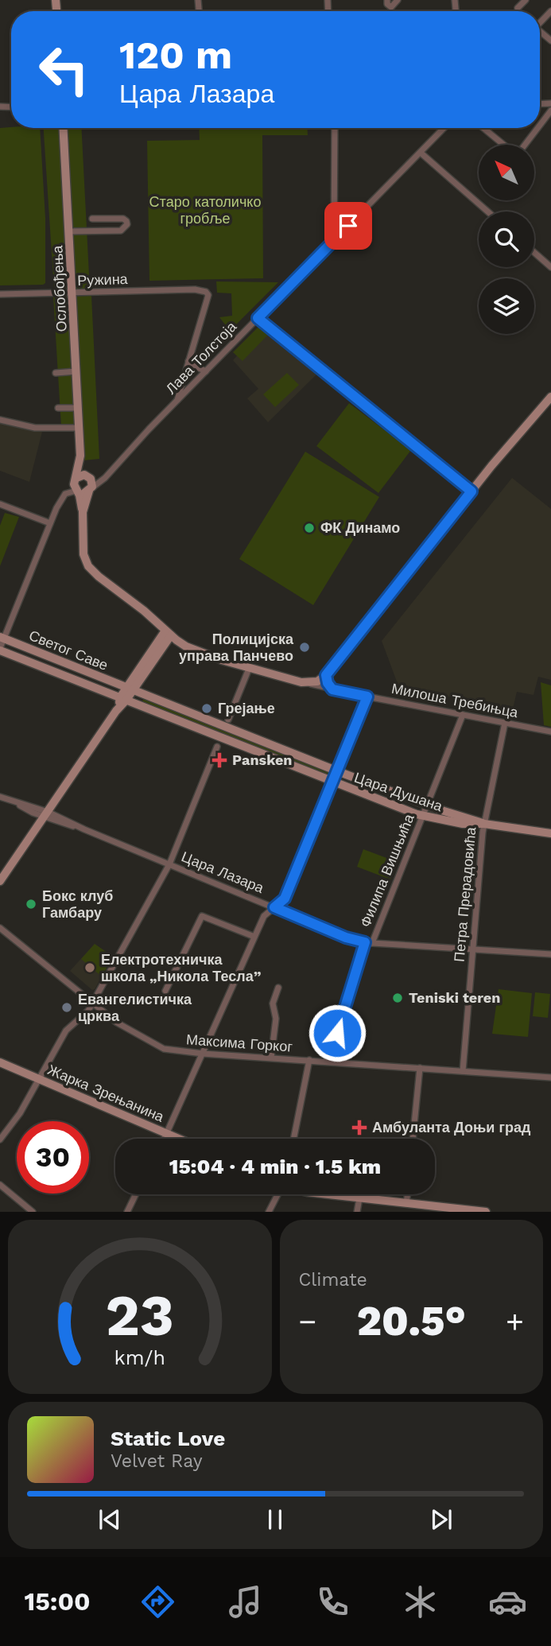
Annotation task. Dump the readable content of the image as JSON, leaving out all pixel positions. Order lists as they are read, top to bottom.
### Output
{
  "streets": {
    "street": [
      "Ружина",
      "Ослобођења",
      "Лава Толстоја",
      "Светог Саве",
      "Милоша Требињца",
      "Цара Душана",
      "Филипа Вишњића",
      "Цара Лазара",
      "Петра Прерадовића",
      "Максима Горког",
      "Жарка Зрењанина"
    ]
  },
  "crossings": [
    ["Ружина", "Ослобођења"],
    ["Ослобођења", "Лава Толстоја"],
    ["Светог Саве", "Цара Душана"],
    ["Милоша Требињца", "Филипа Вишњића"],
    ["Милоша Требињца", "Петра Прерадовића"],
    ["Цара Душана", "Филипа Вишњића"],
    ["Цара Душана", "Петра Прерадовића"],
    ["Филипа Вишњића", "Цара Лазара"],
    ["Цара Лазара", "Петра Прерадовића"],
    ["Петра Прерадовића", "Максима Горког"]
  ],
  "parks": ["Старо католичко гробље"],
  "places": {
    "other": [
      "ФК Динамо",
      "Полицијска управа Панчево",
      "Грејање",
      "Бокс клуб Гамбару",
      "Електротехничка школа „Никола Тесла”",
      "Teniski teren",
      "Евангелистичка црква"
    ],
    "health": ["Pansken", "Амбуланта Доњи град"]
  },
  "north": "top left",
  "page": {
    "turn": ["120 m", "Цара Лазара"],
    "limit": "30",
    "trip": "15:04 · 4 min · 1.5 km",
    "tile": "Climate",
    "heat": ["−", "20.5°", "+"],
    "song": ["Static Love", "Velvet Ray"],
    "tabs": "15:00",
    "gauge": ["23", "km/h"]
  }
}
